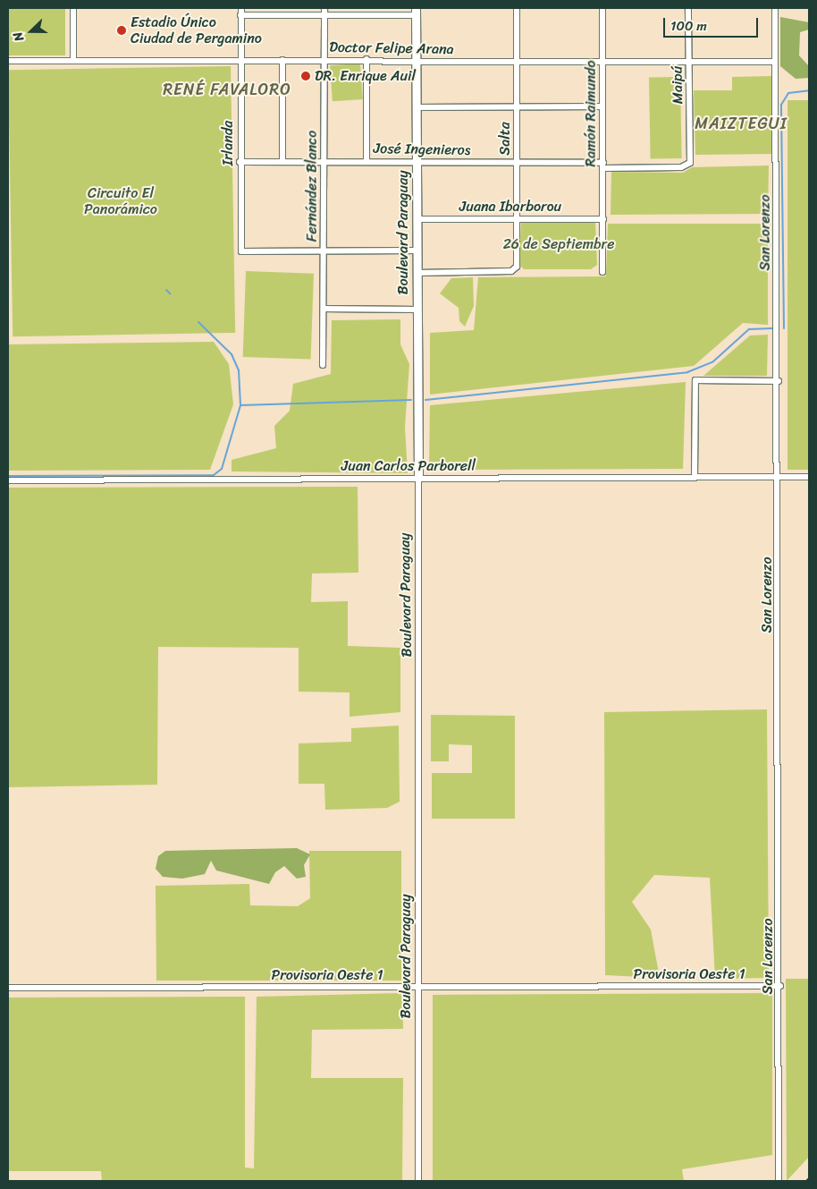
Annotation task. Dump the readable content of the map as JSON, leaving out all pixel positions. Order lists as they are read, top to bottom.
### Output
{
  "streets": {
    "street": [
      "Doctor Felipe Arana",
      "Maipú",
      "Ramón Raimundo",
      "Salta",
      "Irlanda",
      "José Ingenieros",
      "Fernández Blanco",
      "Juana Ibarborou",
      "Boulevard Paraguay",
      "San Lorenzo",
      "Juan Carlos Parborell",
      "Provisoria Oeste 1"
    ]
  },
  "crossings": [
    ["Doctor Felipe Arana", "Maipú"],
    ["Doctor Felipe Arana", "Ramón Raimundo"],
    ["Doctor Felipe Arana", "Salta"],
    ["Doctor Felipe Arana", "Irlanda"],
    ["Doctor Felipe Arana", "Fernández Blanco"],
    ["Doctor Felipe Arana", "Boulevard Paraguay"],
    ["Doctor Felipe Arana", "San Lorenzo"],
    ["Maipú", "José Ingenieros"],
    ["Ramón Raimundo", "José Ingenieros"],
    ["Ramón Raimundo", "Juana Ibarborou"],
    ["Salta", "José Ingenieros"],
    ["Salta", "Juana Ibarborou"],
    ["Salta", "Boulevard Paraguay"],
    ["Irlanda", "José Ingenieros"],
    ["Irlanda", "Fernández Blanco"],
    ["José Ingenieros", "Fernández Blanco"],
    ["José Ingenieros", "Boulevard Paraguay"],
    ["Juana Ibarborou", "Boulevard Paraguay"],
    ["Boulevard Paraguay", "Juan Carlos Parborell"],
    ["Boulevard Paraguay", "Provisoria Oeste 1"],
    ["San Lorenzo", "Juan Carlos Parborell"],
    ["San Lorenzo", "Provisoria Oeste 1"]
  ],
  "districts": ["RENÉ FAVALORO", "MAIZTEGUI"],
  "parks": ["Circuito El Panorámico", "26 de Septiembre"],
  "places": ["Estadio Único Ciudad de Pergamino", "DR. Enrique Auil"],
  "scale_bar": "100 m",
  "north": "left"
}
